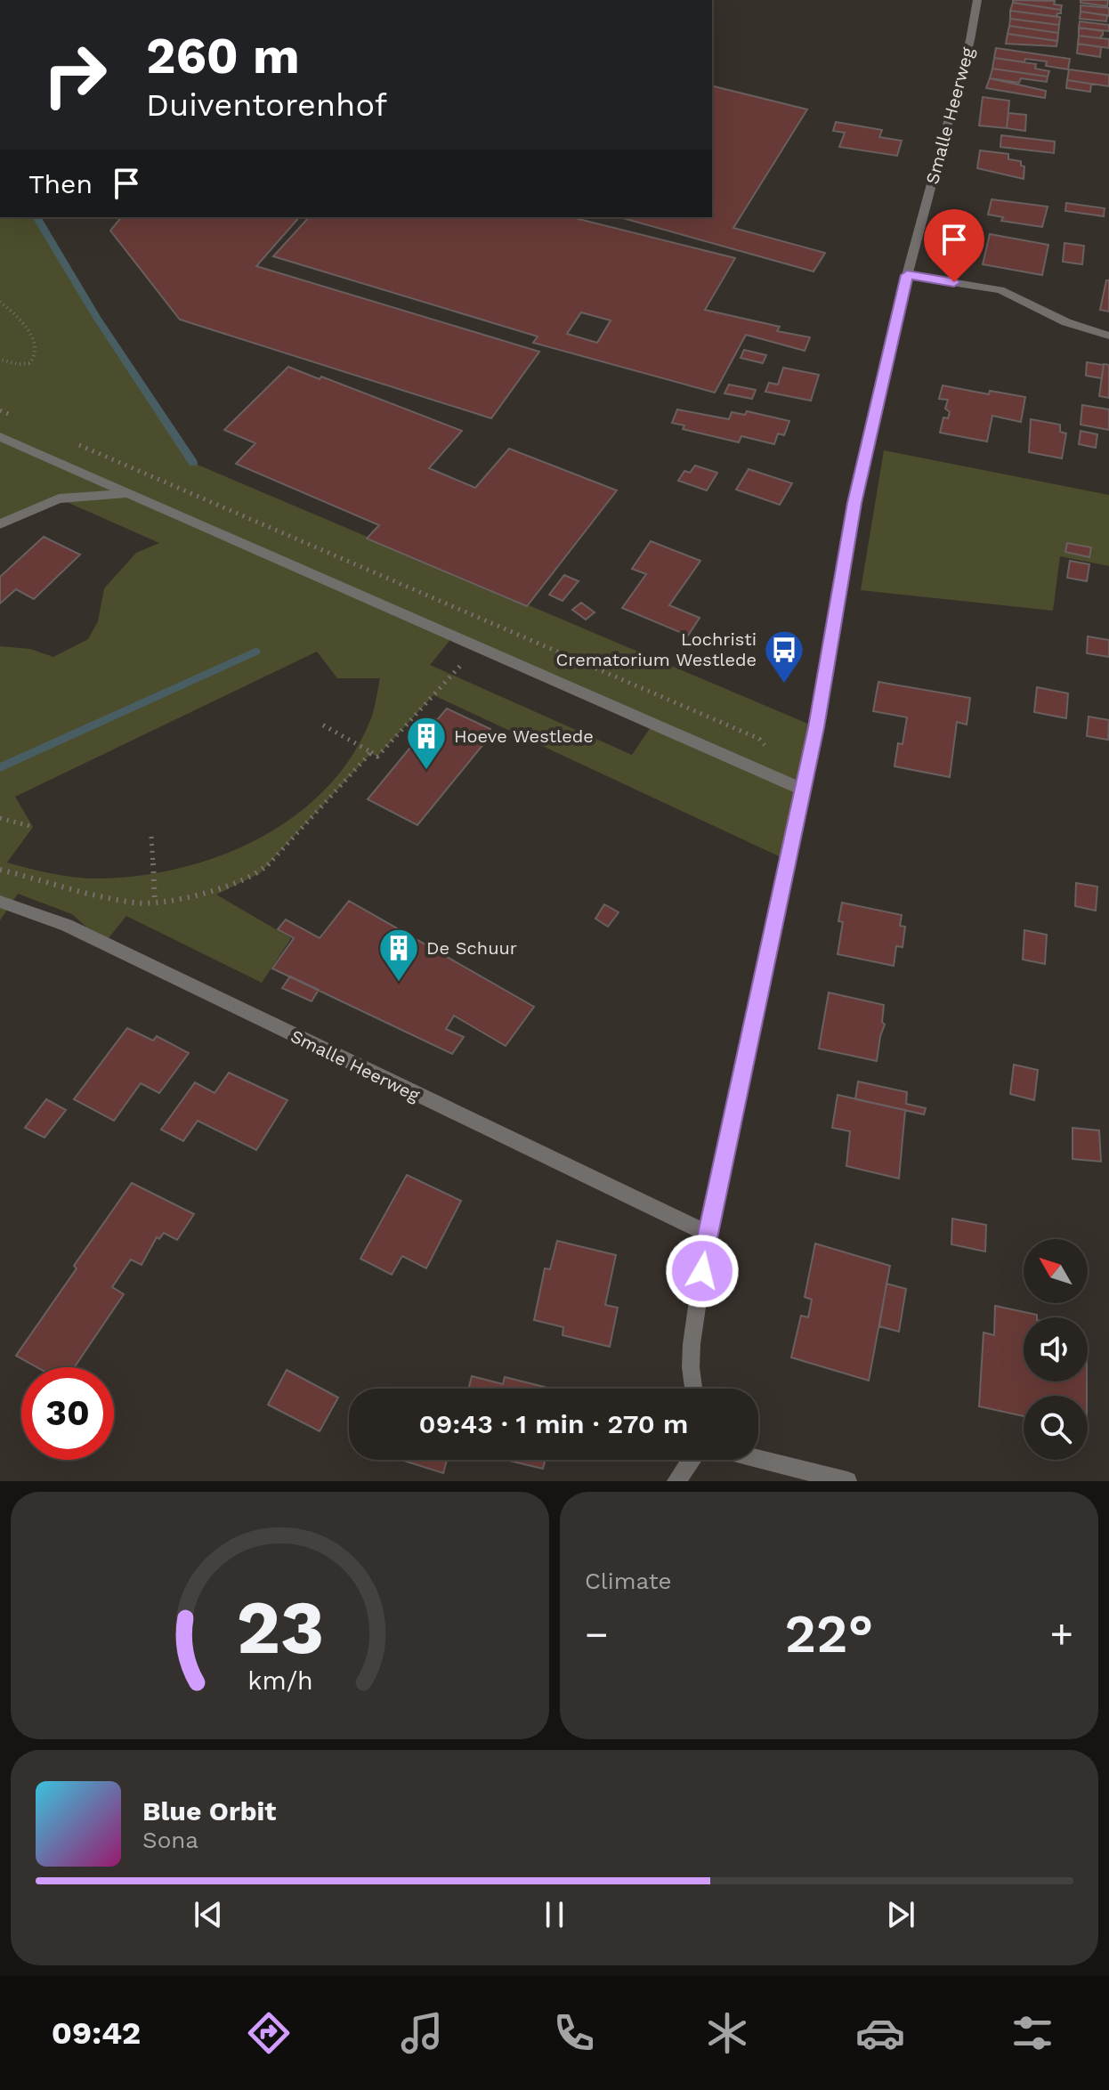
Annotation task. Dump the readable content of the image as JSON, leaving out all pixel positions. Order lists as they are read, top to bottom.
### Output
{
  "streets": {
    "street": ["Smalle Heerweg"]
  },
  "places": {
    "bus stop": ["Lochristi Crematorium Westlede"],
    "building": ["Hoeve Westlede", "De Schuur"]
  },
  "north": "top left",
  "page": {
    "turn": ["260 m", "Duiventorenhof"],
    "then": "Then",
    "limit": "30",
    "trip": "09:43 · 1 min · 270 m",
    "tile": "Climate",
    "heat": ["−", "22°", "+"],
    "song": ["Blue Orbit", "Sona"],
    "tabs": "09:42",
    "gauge": ["23", "km/h"]
  }
}
